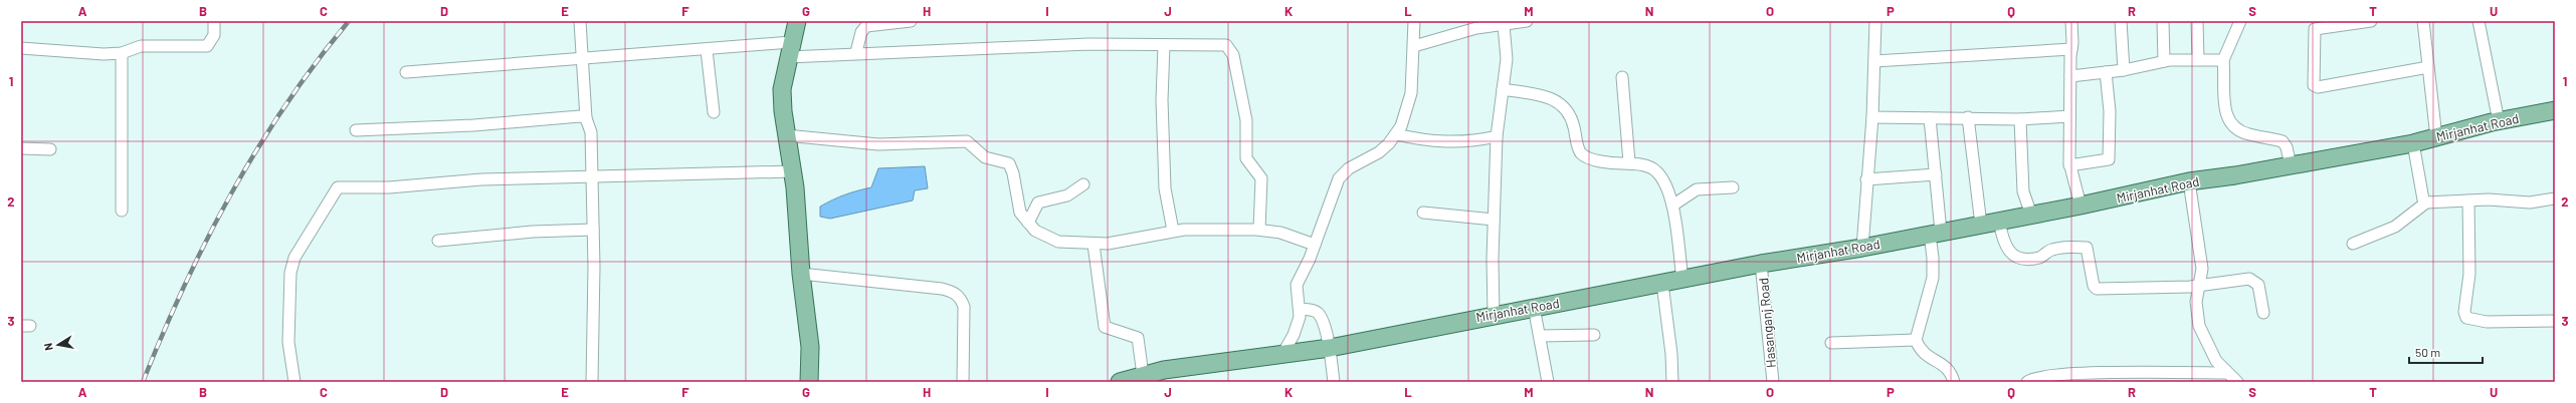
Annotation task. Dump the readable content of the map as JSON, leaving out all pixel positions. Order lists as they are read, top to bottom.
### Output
{
  "streets": {
    "main road": ["Mirjanhat Road"],
    "street": ["Hasanganj Road"]
  },
  "crossings": [
    ["Mirjanhat Road", "Hasanganj Road"]
  ],
  "scale_bar": "50 m",
  "north": "left",
  "grid": {
    "columns": [
      "A",
      "B",
      "C",
      "D",
      "E",
      "F",
      "G",
      "H",
      "I",
      "J",
      "K",
      "L",
      "M",
      "N",
      "O",
      "P",
      "Q",
      "R",
      "S",
      "T",
      "U"
    ],
    "rows": ["1", "2", "3"]
  }
}
